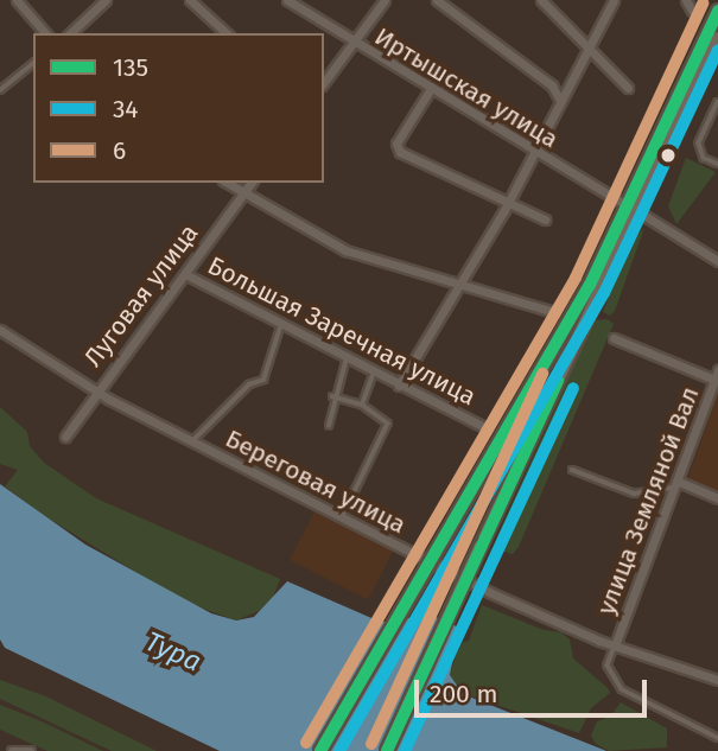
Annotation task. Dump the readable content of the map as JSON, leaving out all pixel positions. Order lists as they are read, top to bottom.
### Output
{
  "streets": {
    "street": [
      "Иртышская улица",
      "Луговая улица",
      "Большая Заречная улица",
      "Береговая улица",
      "улица Земляной Вал"
    ]
  },
  "crossings": [
    ["Луговая улица", "Большая Заречная улица"],
    ["Луговая улица", "Береговая улица"],
    ["Береговая улица", "улица Земляной Вал"]
  ],
  "water": ["Тура"],
  "lines": ["transit line 6", "transit line 135", "transit line 34"],
  "legend": ["135", "34", "6"],
  "scale_bar": "200 m"
}
